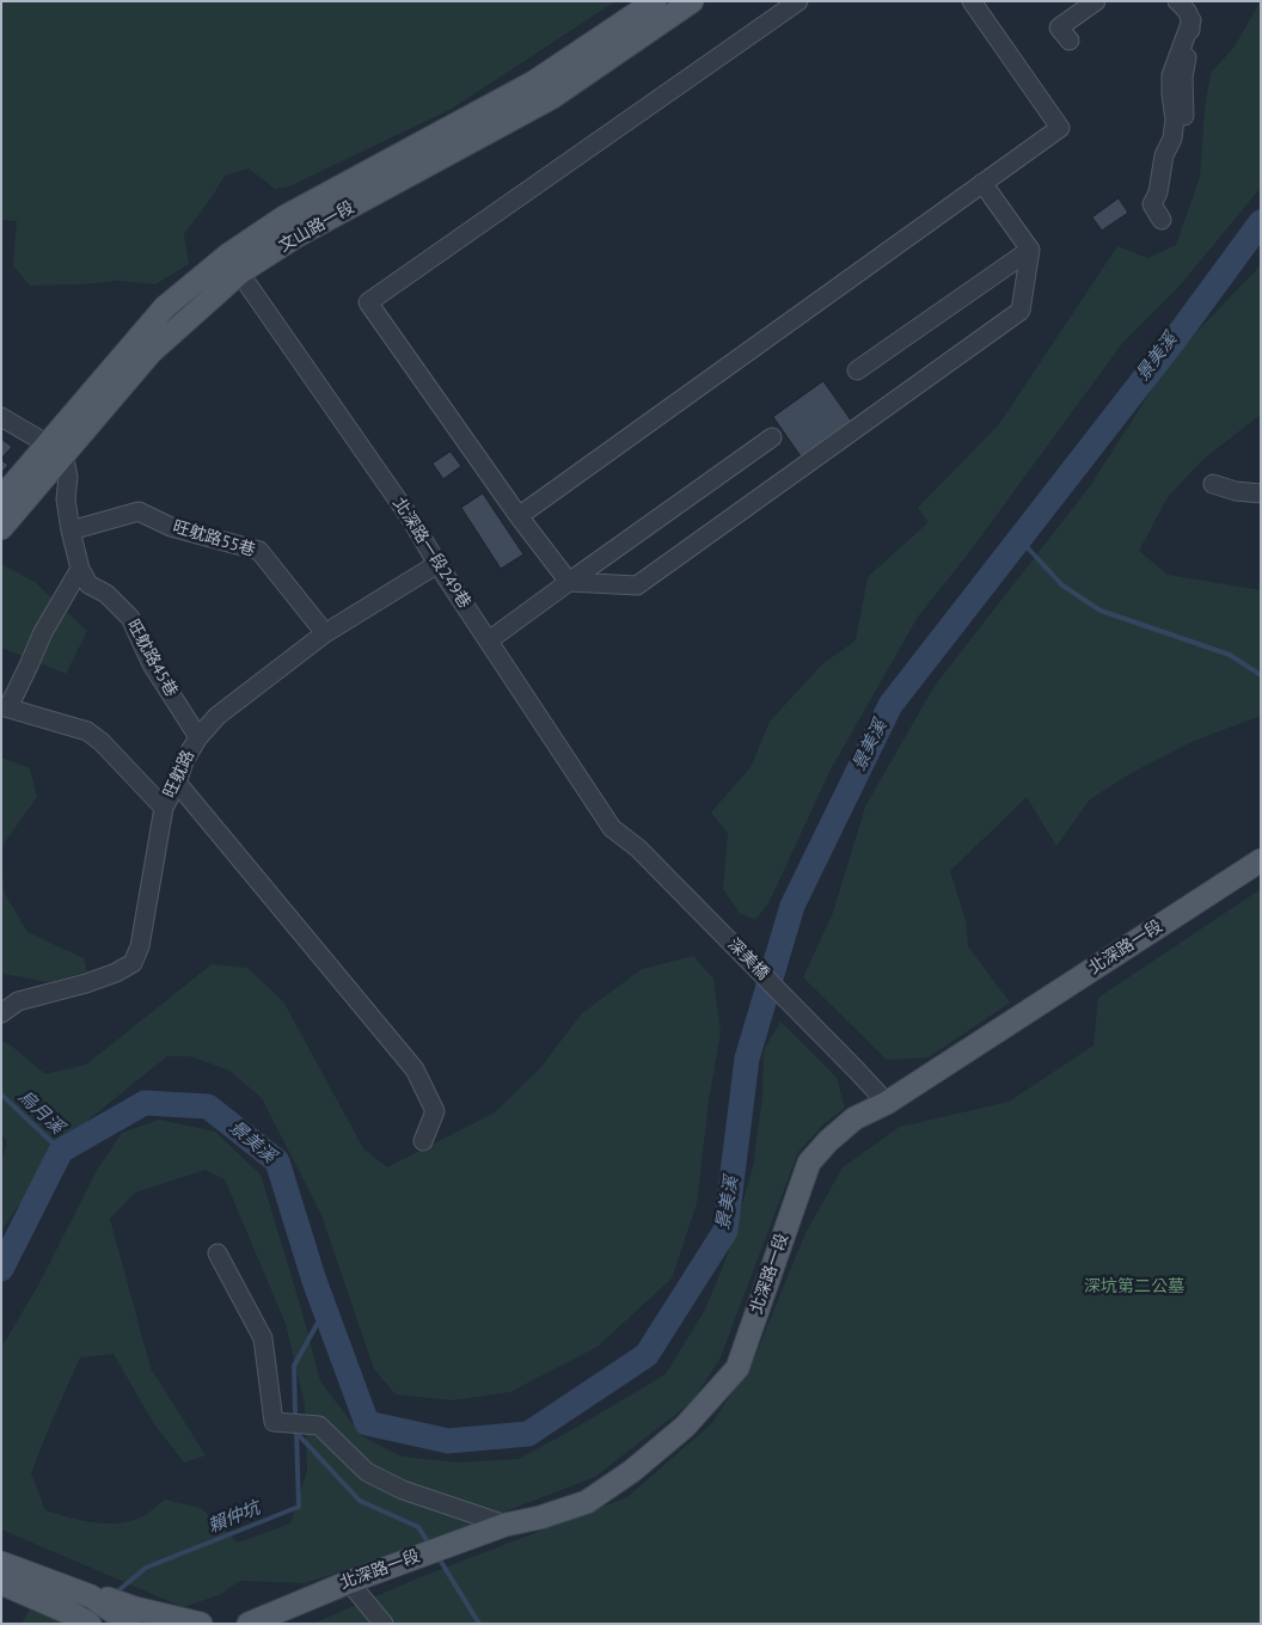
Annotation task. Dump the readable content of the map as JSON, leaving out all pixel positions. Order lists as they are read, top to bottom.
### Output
{
  "streets": {
    "main road": ["文山路一段", "北深路一段"],
    "street": [
      "旺躭路55巷",
      "北深路一段249巷",
      "旺躭路45巷",
      "旺躭路",
      "深美橋"
    ]
  },
  "crossings": [
    ["文山路一段", "北深路一段249巷"],
    ["文山路一段", "旺躭路45巷"],
    ["旺躭路55巷", "旺躭路45巷"],
    ["旺躭路55巷", "旺躭路"],
    ["北深路一段249巷", "旺躭路"],
    ["北深路一段249巷", "深美橋"],
    ["旺躭路45巷", "旺躭路"],
    ["北深路一段", "深美橋"]
  ],
  "water": ["景美溪", "烏月溪", "賴仲坑"],
  "parks": ["深坑第二公墓"]
}
